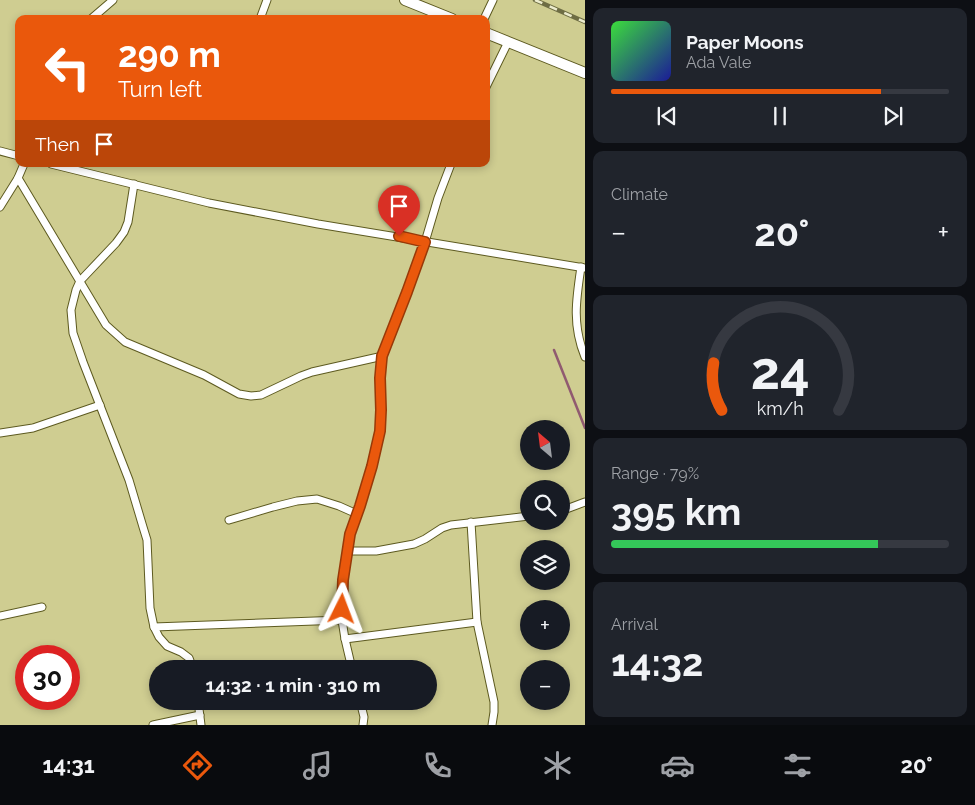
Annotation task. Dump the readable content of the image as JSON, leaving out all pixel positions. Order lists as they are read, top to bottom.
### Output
{
  "north": "top left",
  "page": {
    "turn": ["290 m", "Turn left"],
    "song": ["Paper Moons", "Ada Vale"],
    "then": "Then",
    "tile": [
      "Climate",
      ["Range · 79%", "395 km"],
      ["Arrival", "14:32"]
    ],
    "heat": ["−", "20°", "+"],
    "map_buttons": ["+", "−"],
    "limit": "30",
    "trip": "14:32 · 1 min · 310 m",
    "tabs": ["14:31", "20°"],
    "gauge": ["24", "km/h"]
  }
}
